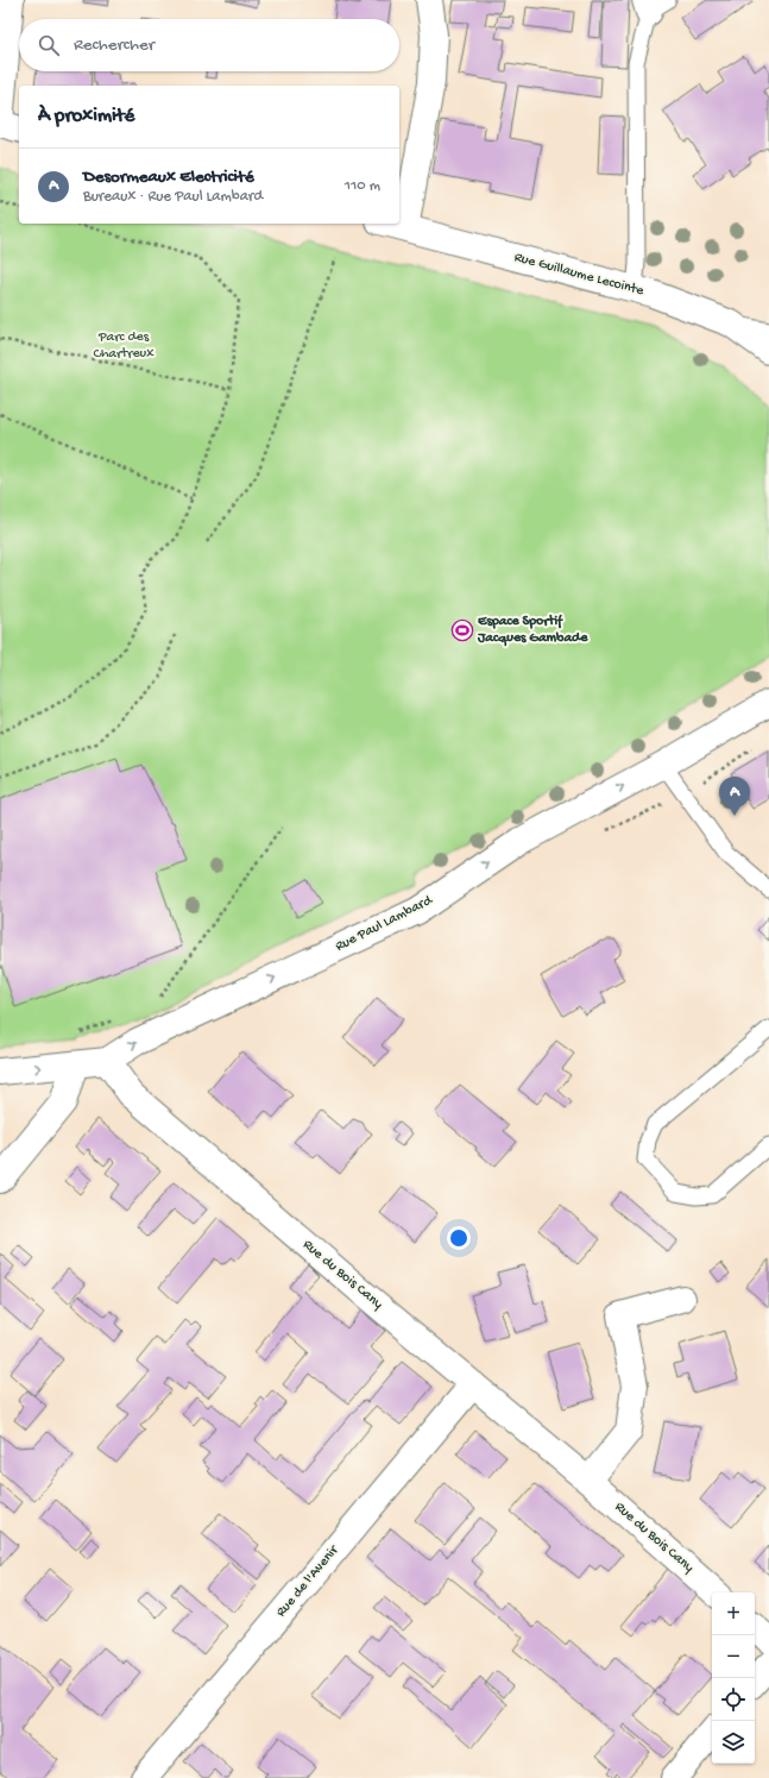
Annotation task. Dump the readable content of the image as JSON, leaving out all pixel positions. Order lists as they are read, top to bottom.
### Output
{
  "streets": {
    "street": [
      "Rue Guillaume Lecointe",
      "Rue Paul Lambard",
      "Rue du Bois Cany",
      "Rue de l'Avenir"
    ]
  },
  "crossings": [
    ["Rue Paul Lambard", "Rue du Bois Cany"],
    ["Rue du Bois Cany", "Rue de l'Avenir"]
  ],
  "one_way": ["Rue Paul Lambard"],
  "parks": ["Parc des Chartreux"],
  "places": {
    "sports": ["Espace Sportif Jacques Gambade"]
  },
  "page": {
    "search": "Rechercher",
    "heading": "À proximité",
    "list": [
      {
        "mark": "A",
        "name": "Desormeaux Electricité",
        "note": "Bureaux · Rue Paul Lambard",
        "value": "110 m"
      }
    ],
    "pins": "A",
    "map_buttons": ["+", "−"]
  }
}
